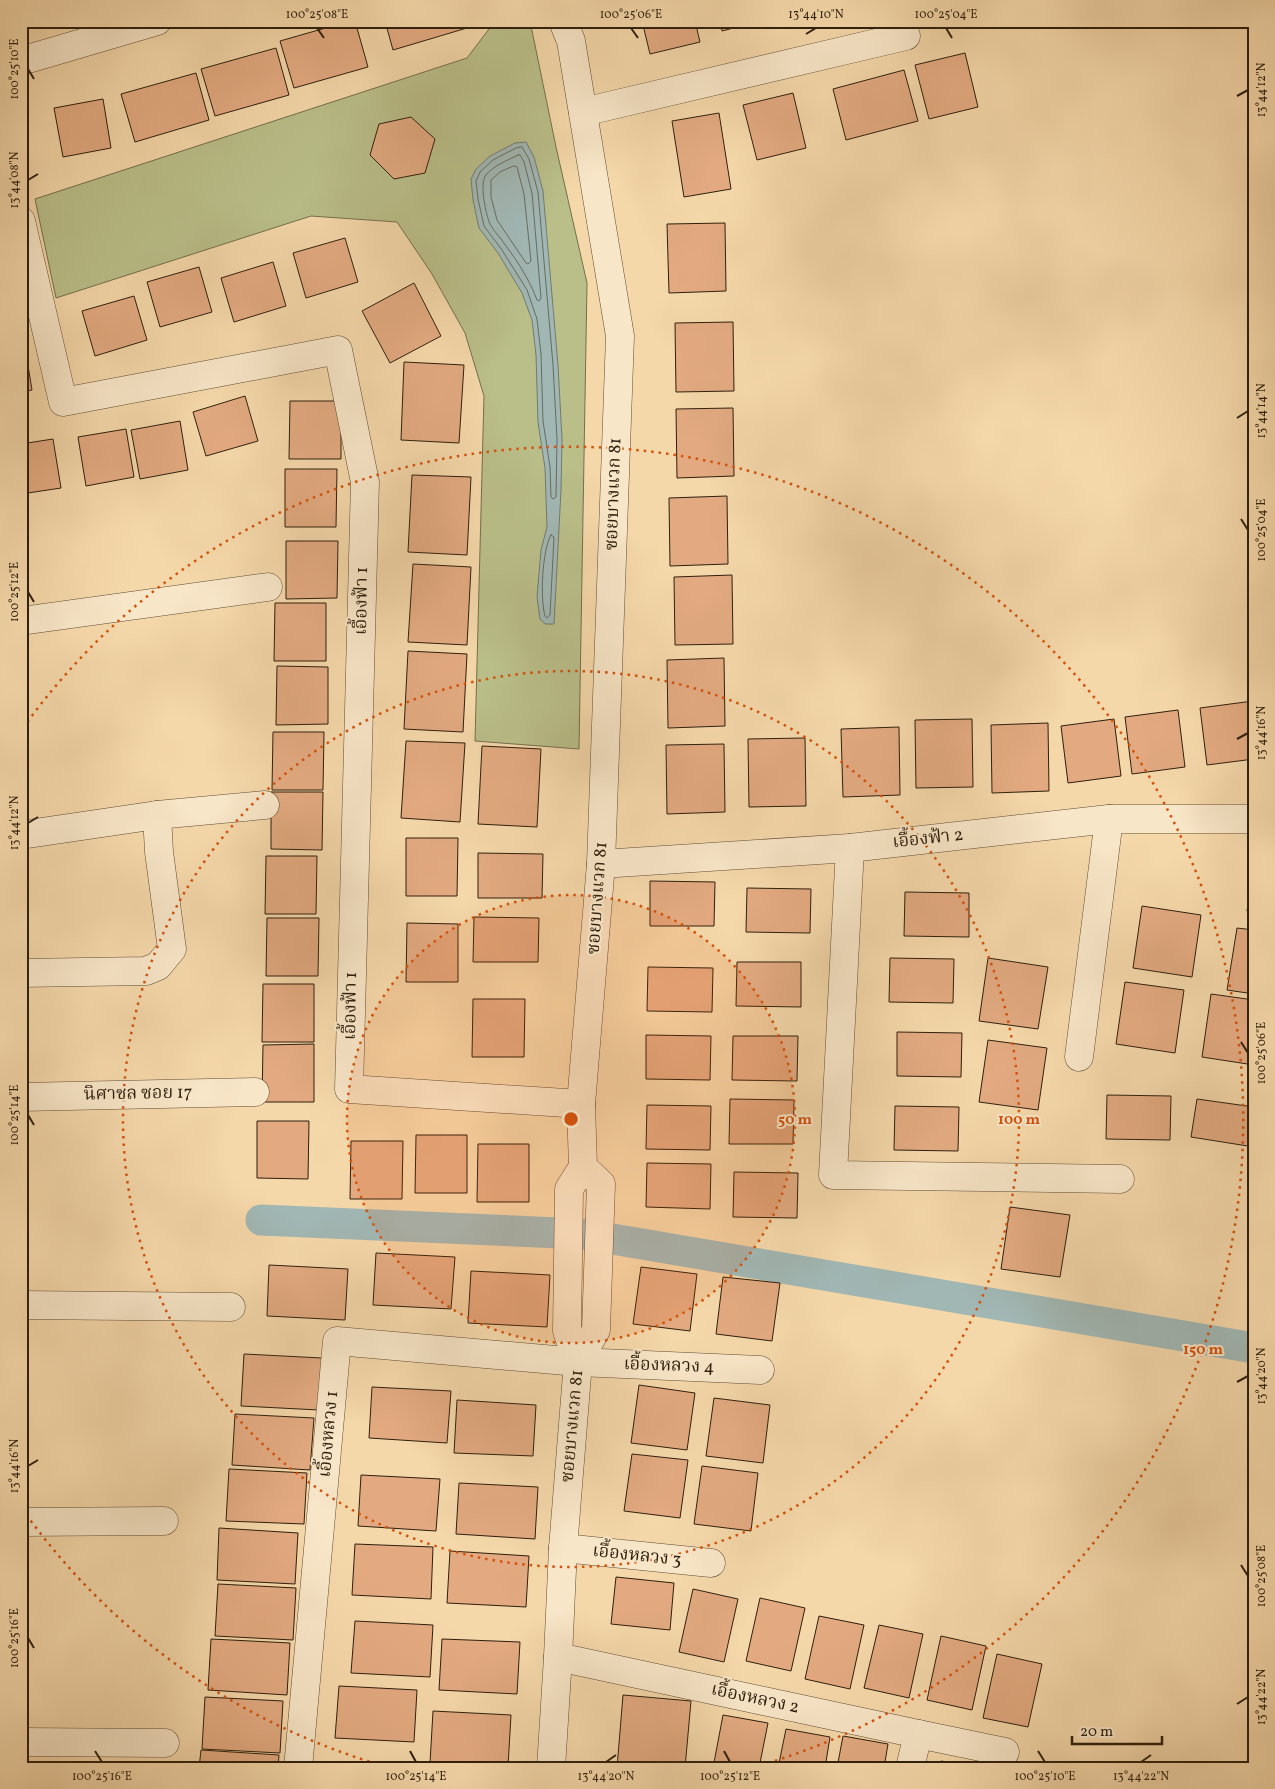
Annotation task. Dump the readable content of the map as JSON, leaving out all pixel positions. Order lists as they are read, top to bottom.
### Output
{
  "streets": {
    "street": [
      "ซอยบางแวก 81",
      "เอื้องฟ้า 1",
      "เอื้องฟ้า 2",
      "นิศาชล ซอย 17",
      "เอื้องหลวง 4",
      "เอิ้องหลวง 1",
      "เอื้องหลวง 3",
      "เอื้องหลวง 2"
    ]
  },
  "crossings": [
    ["ซอยบางแวก 81", "เอื้องฟ้า 1"],
    ["ซอยบางแวก 81", "เอื้องฟ้า 2"],
    ["ซอยบางแวก 81", "เอื้องหลวง 4"],
    ["ซอยบางแวก 81", "เอิ้องหลวง 1"],
    ["ซอยบางแวก 81", "เอื้องหลวง 3"],
    ["ซอยบางแวก 81", "เอื้องหลวง 2"],
    ["เอื้องหลวง 4", "เอิ้องหลวง 1"]
  ],
  "scale_bar": "20 m",
  "coordinates": [
    "100°25'08\"E",
    "100°25'06\"E",
    "13°44'10\"N",
    "100°25'04\"E",
    "100°25'10\"E",
    "13°44'12\"N",
    "13°44'08\"N",
    "13°44'14\"N",
    "100°25'12\"E",
    "13°44'16\"N",
    "100°25'14\"E",
    "13°44'20\"N",
    "100°25'16\"E",
    "13°44'22\"N"
  ],
  "rings": ["50 m", "100 m", "150 m"]
}
